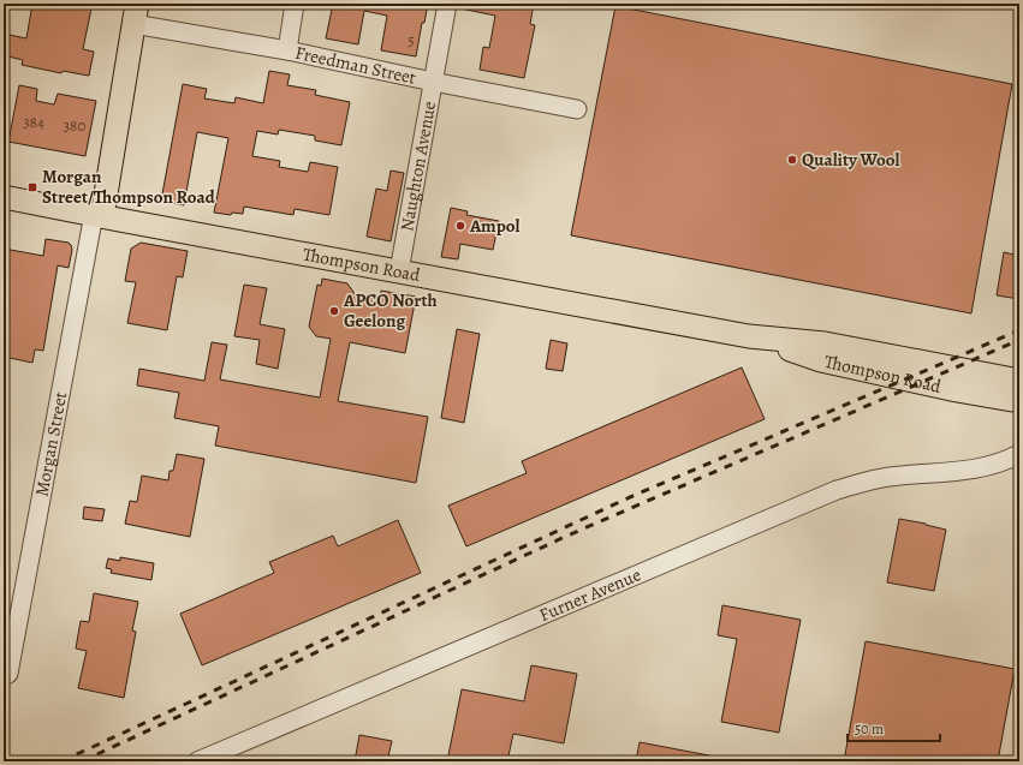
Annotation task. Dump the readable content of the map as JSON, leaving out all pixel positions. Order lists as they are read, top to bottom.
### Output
{
  "streets": {
    "main road": ["Thompson Road", "Morgan Street"],
    "street": ["Freedman Street", "Naughton Avenue", "Furner Avenue"]
  },
  "crossings": [
    ["Freedman Street", "Naughton Avenue"],
    ["Freedman Street", "Morgan Street"],
    ["Naughton Avenue", "Thompson Road"],
    ["Thompson Road", "Morgan Street"]
  ],
  "places": {
    "other": ["Quality Wool", "Ampol", "APCO North Geelong"],
    "transit": ["Morgan Street/Thompson Road"]
  },
  "house_numbers": ["5", "384", "380"],
  "scale_bar": "50 m"
}
